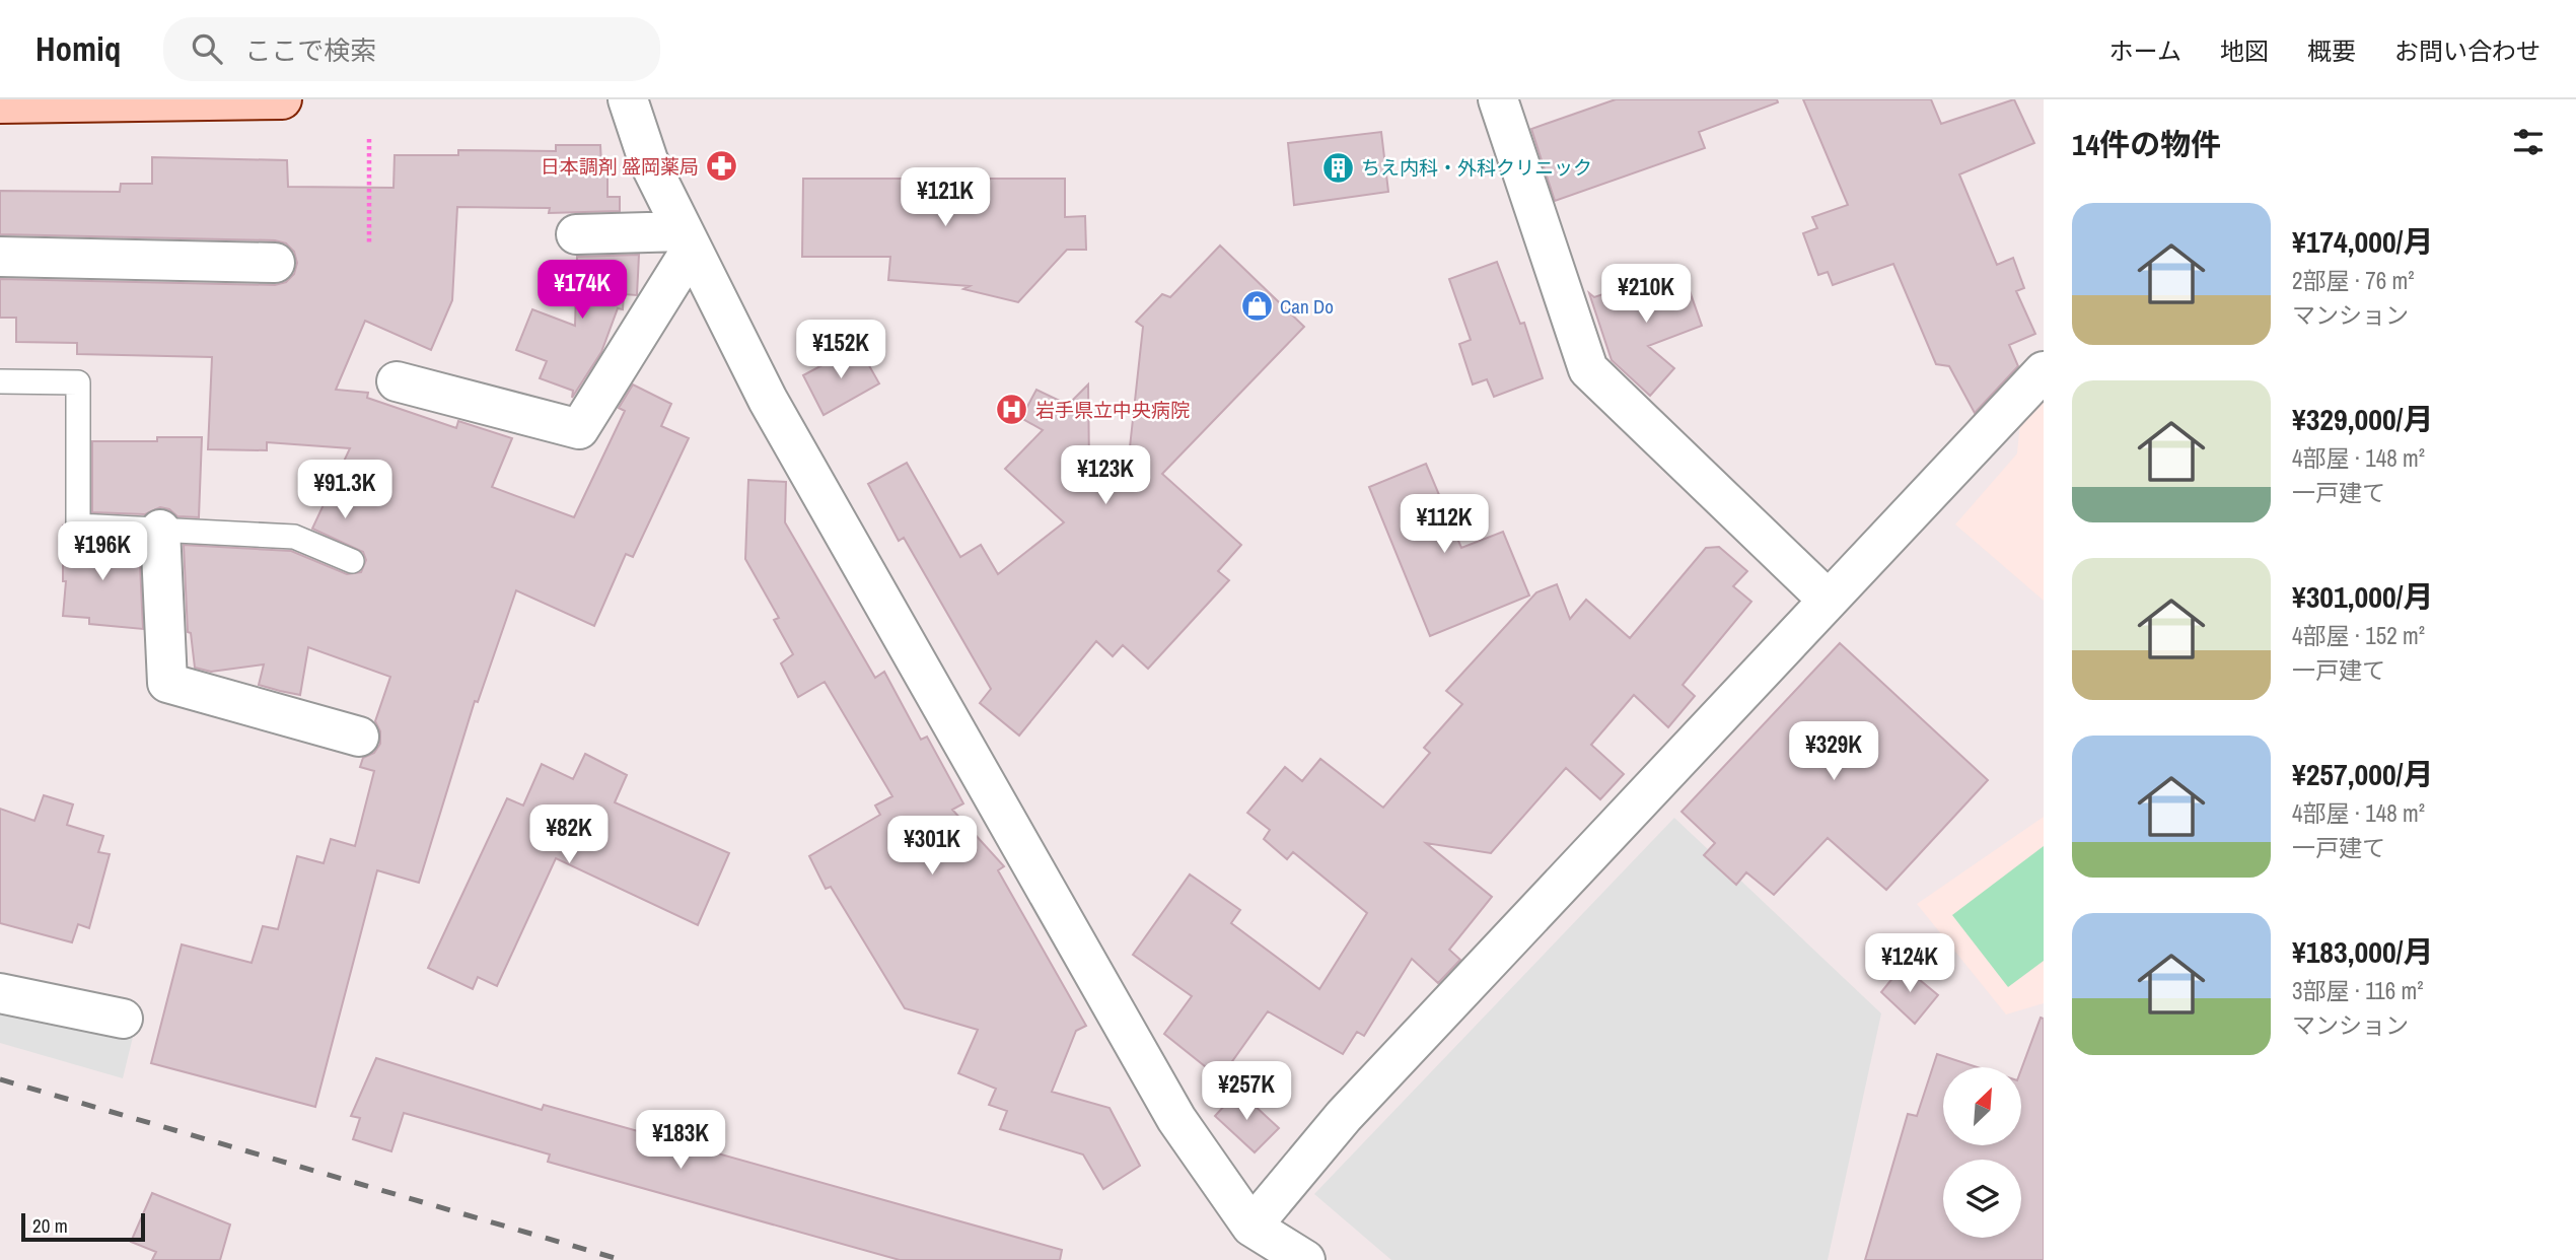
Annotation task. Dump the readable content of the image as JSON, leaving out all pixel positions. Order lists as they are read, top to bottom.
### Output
{
  "places": {
    "pharmacy": ["日本調剤 盛岡薬局"],
    "building": ["ちえ内科・外科クリニック"],
    "shop": ["Can Do"],
    "hospital": ["岩手県立中央病院"]
  },
  "scale_bar": "20 m",
  "north": "top right",
  "page": {
    "header": "Homiq",
    "search": "ここで検索",
    "nav": [
      "ホーム",
      "地図",
      "概要",
      "お問い合わせ"
    ],
    "heading": "14件の物件",
    "price": [
      "¥121K",
      "¥174K",
      "¥210K",
      "¥152K",
      "¥123K",
      "¥91.3K",
      "¥112K",
      "¥196K",
      "¥329K",
      "¥82K",
      "¥301K",
      "¥124K",
      "¥257K",
      "¥183K"
    ],
    "list": [
      {
        "name": "¥174,000/月",
        "note": "2部屋 · 76 m² · マンション"
      },
      {
        "name": "¥329,000/月",
        "note": "4部屋 · 148 m² · 一戸建て"
      },
      {
        "name": "¥301,000/月",
        "note": "4部屋 · 152 m² · 一戸建て"
      },
      {
        "name": "¥257,000/月",
        "note": "4部屋 · 148 m² · 一戸建て"
      },
      {
        "name": "¥183,000/月",
        "note": "3部屋 · 116 m² · マンション"
      }
    ],
    "scale": "20 m"
  }
}
